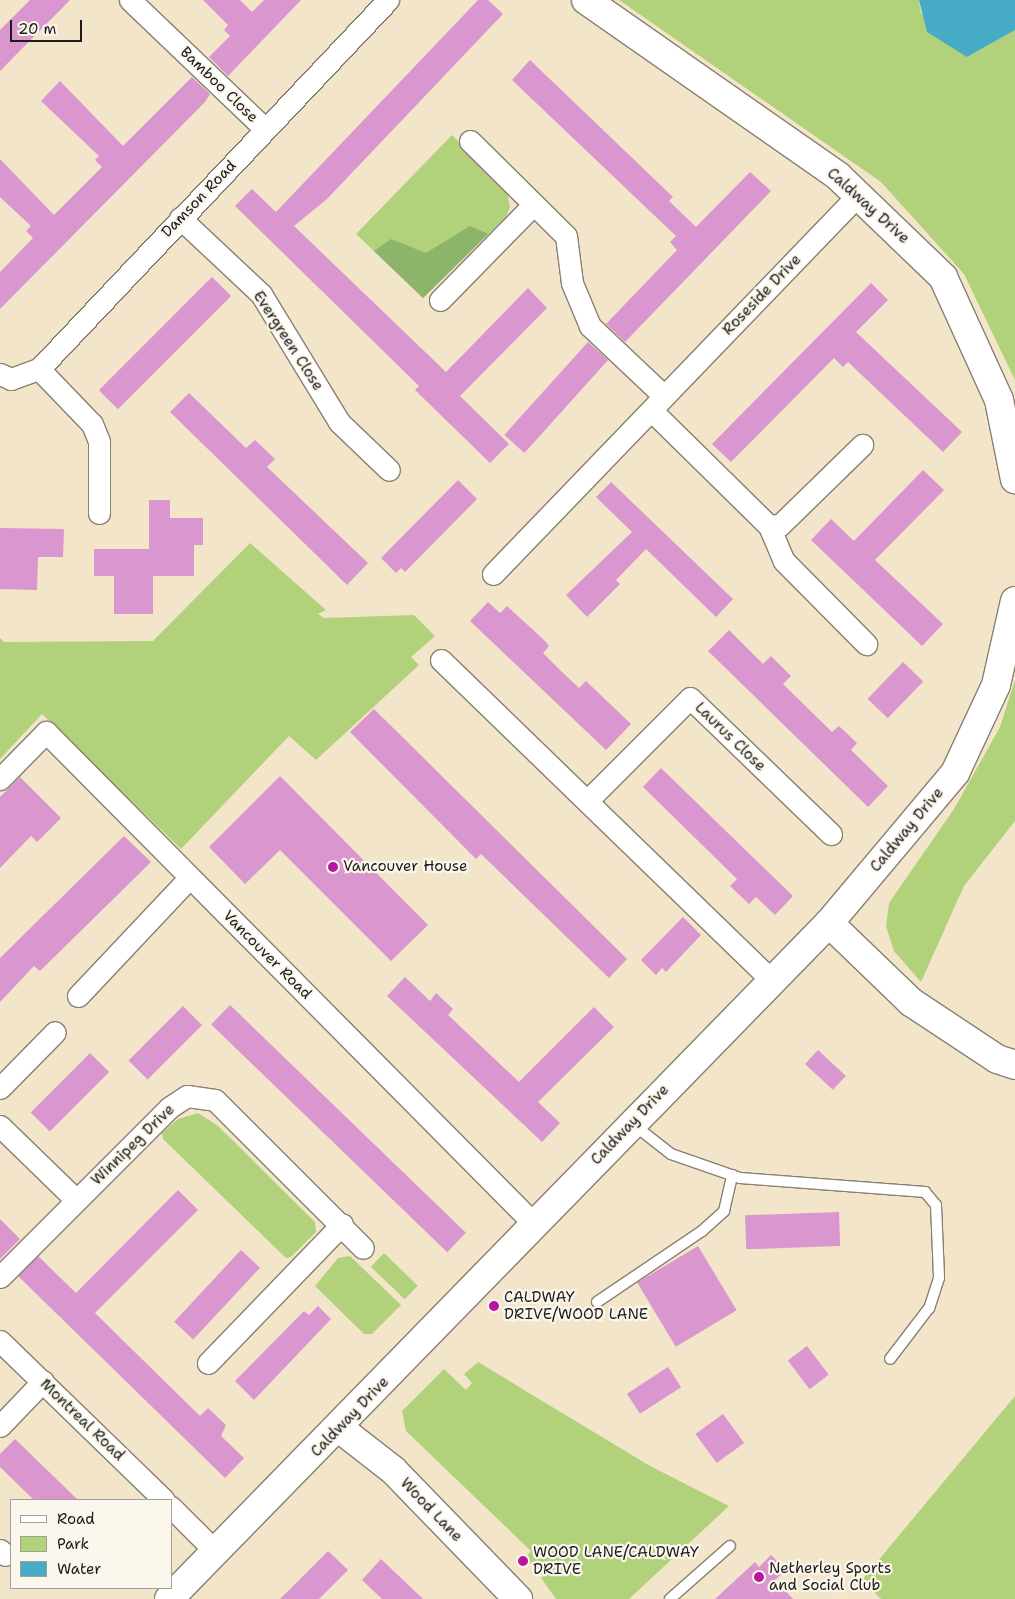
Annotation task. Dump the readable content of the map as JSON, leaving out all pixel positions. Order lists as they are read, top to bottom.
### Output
{
  "streets": {
    "street": [
      "Bamboo Close",
      "Damson Road",
      "Caldway Drive",
      "Roseside Drive",
      "Evergreen Close",
      "Laurus Close",
      "Vancouver Road",
      "Winnipeg Drive",
      "Montreal Road",
      "Wood Lane"
    ]
  },
  "crossings": [
    ["Bamboo Close", "Damson Road"],
    ["Damson Road", "Evergreen Close"],
    ["Caldway Drive", "Roseside Drive"],
    ["Caldway Drive", "Vancouver Road"],
    ["Caldway Drive", "Wood Lane"]
  ],
  "places": [
    "Vancouver House",
    "CALDWAY DRIVE/WOOD LANE",
    "WOOD LANE/CALDWAY DRIVE",
    "Netherley Sports and Social Club"
  ],
  "legend": ["Road", "Park", "Water"],
  "scale_bar": "20 m"
}
